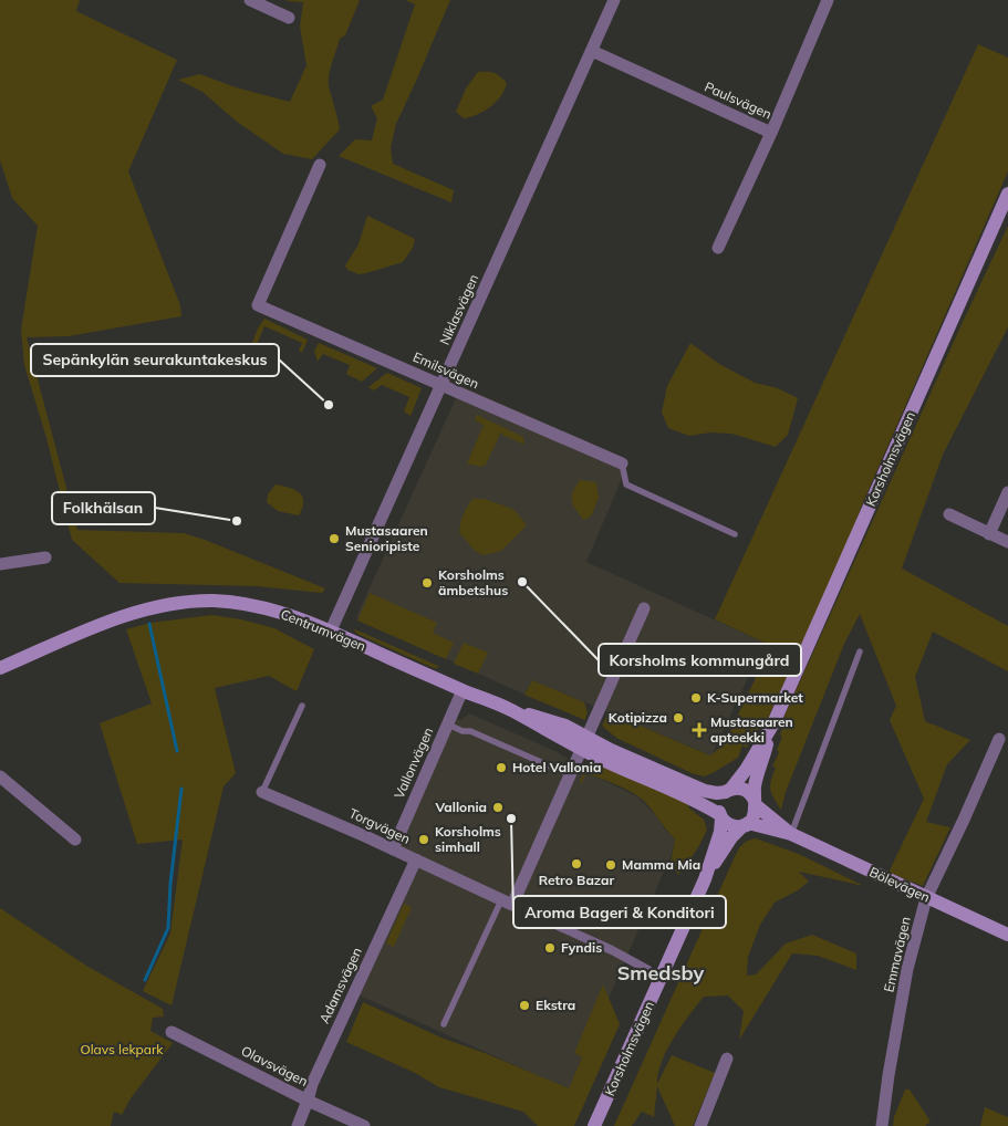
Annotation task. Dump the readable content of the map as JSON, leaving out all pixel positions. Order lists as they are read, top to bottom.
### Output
{
  "streets": {
    "main road": ["Korsholmsvägen", "Centrumvägen", "Bölevägen"],
    "street": [
      "Paulsvägen",
      "Niklasvägen",
      "Emilsvägen",
      "Vallonvägen",
      "Torgvägen",
      "Emmavägen",
      "Adamsvägen",
      "Olavsvägen"
    ]
  },
  "crossings": [
    ["Paulsvägen", "Niklasvägen"],
    ["Niklasvägen", "Emilsvägen"],
    ["Niklasvägen", "Centrumvägen"],
    ["Korsholmsvägen", "Centrumvägen"],
    ["Korsholmsvägen", "Bölevägen"],
    ["Centrumvägen", "Vallonvägen"],
    ["Centrumvägen", "Bölevägen"],
    ["Vallonvägen", "Torgvägen"],
    ["Torgvägen", "Adamsvägen"],
    ["Bölevägen", "Emmavägen"],
    ["Adamsvägen", "Olavsvägen"]
  ],
  "districts": ["Smedsby"],
  "parks": ["Olavs lekpark"],
  "places": {
    "other": [
      "Sepänkylän seurakuntakeskus",
      "Folkhälsan",
      "Mustasaaren Senioripiste",
      "Korsholms kommungård",
      "Korsholms ämbetshus",
      "K-Supermarket",
      "Kotipizza",
      "Hotel Vallonia",
      "Vallonia",
      "Aroma Bageri & Konditori",
      "Korsholms simhall",
      "Retro Bazar",
      "Mamma Mia",
      "Fyndis",
      "Ekstra"
    ],
    "health": ["Mustasaaren apteekki"]
  }
}
